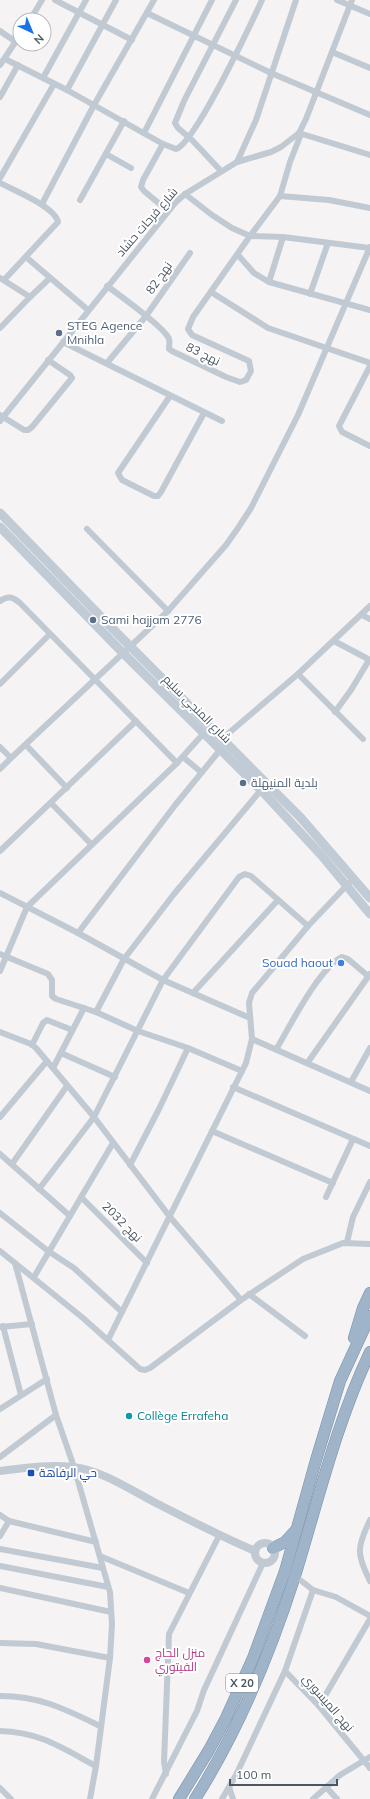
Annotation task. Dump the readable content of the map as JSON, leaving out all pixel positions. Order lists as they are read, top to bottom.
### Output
{
  "streets": {
    "highway": ["X 20"],
    "main road": ["شارع المنجي سليم"],
    "street": [
      "شارع فرحات حشاد",
      "نهج 82",
      "نهج 83",
      "نهج 2032",
      "نهج الميسوري"
    ]
  },
  "crossings": [
    ["نهج 82", "نهج 83"]
  ],
  "places": {
    "other": [
      "STEG Agence Mnihla",
      "Sami hajjam 2776",
      "بلدية المنيهلة",
      "Souad haout",
      "Collège Errafeha",
      "منزل الحاج الفيتوري"
    ],
    "transit": ["حي الرفاهة"]
  },
  "scale_bar": "100 m",
  "north": "bottom right"
}
